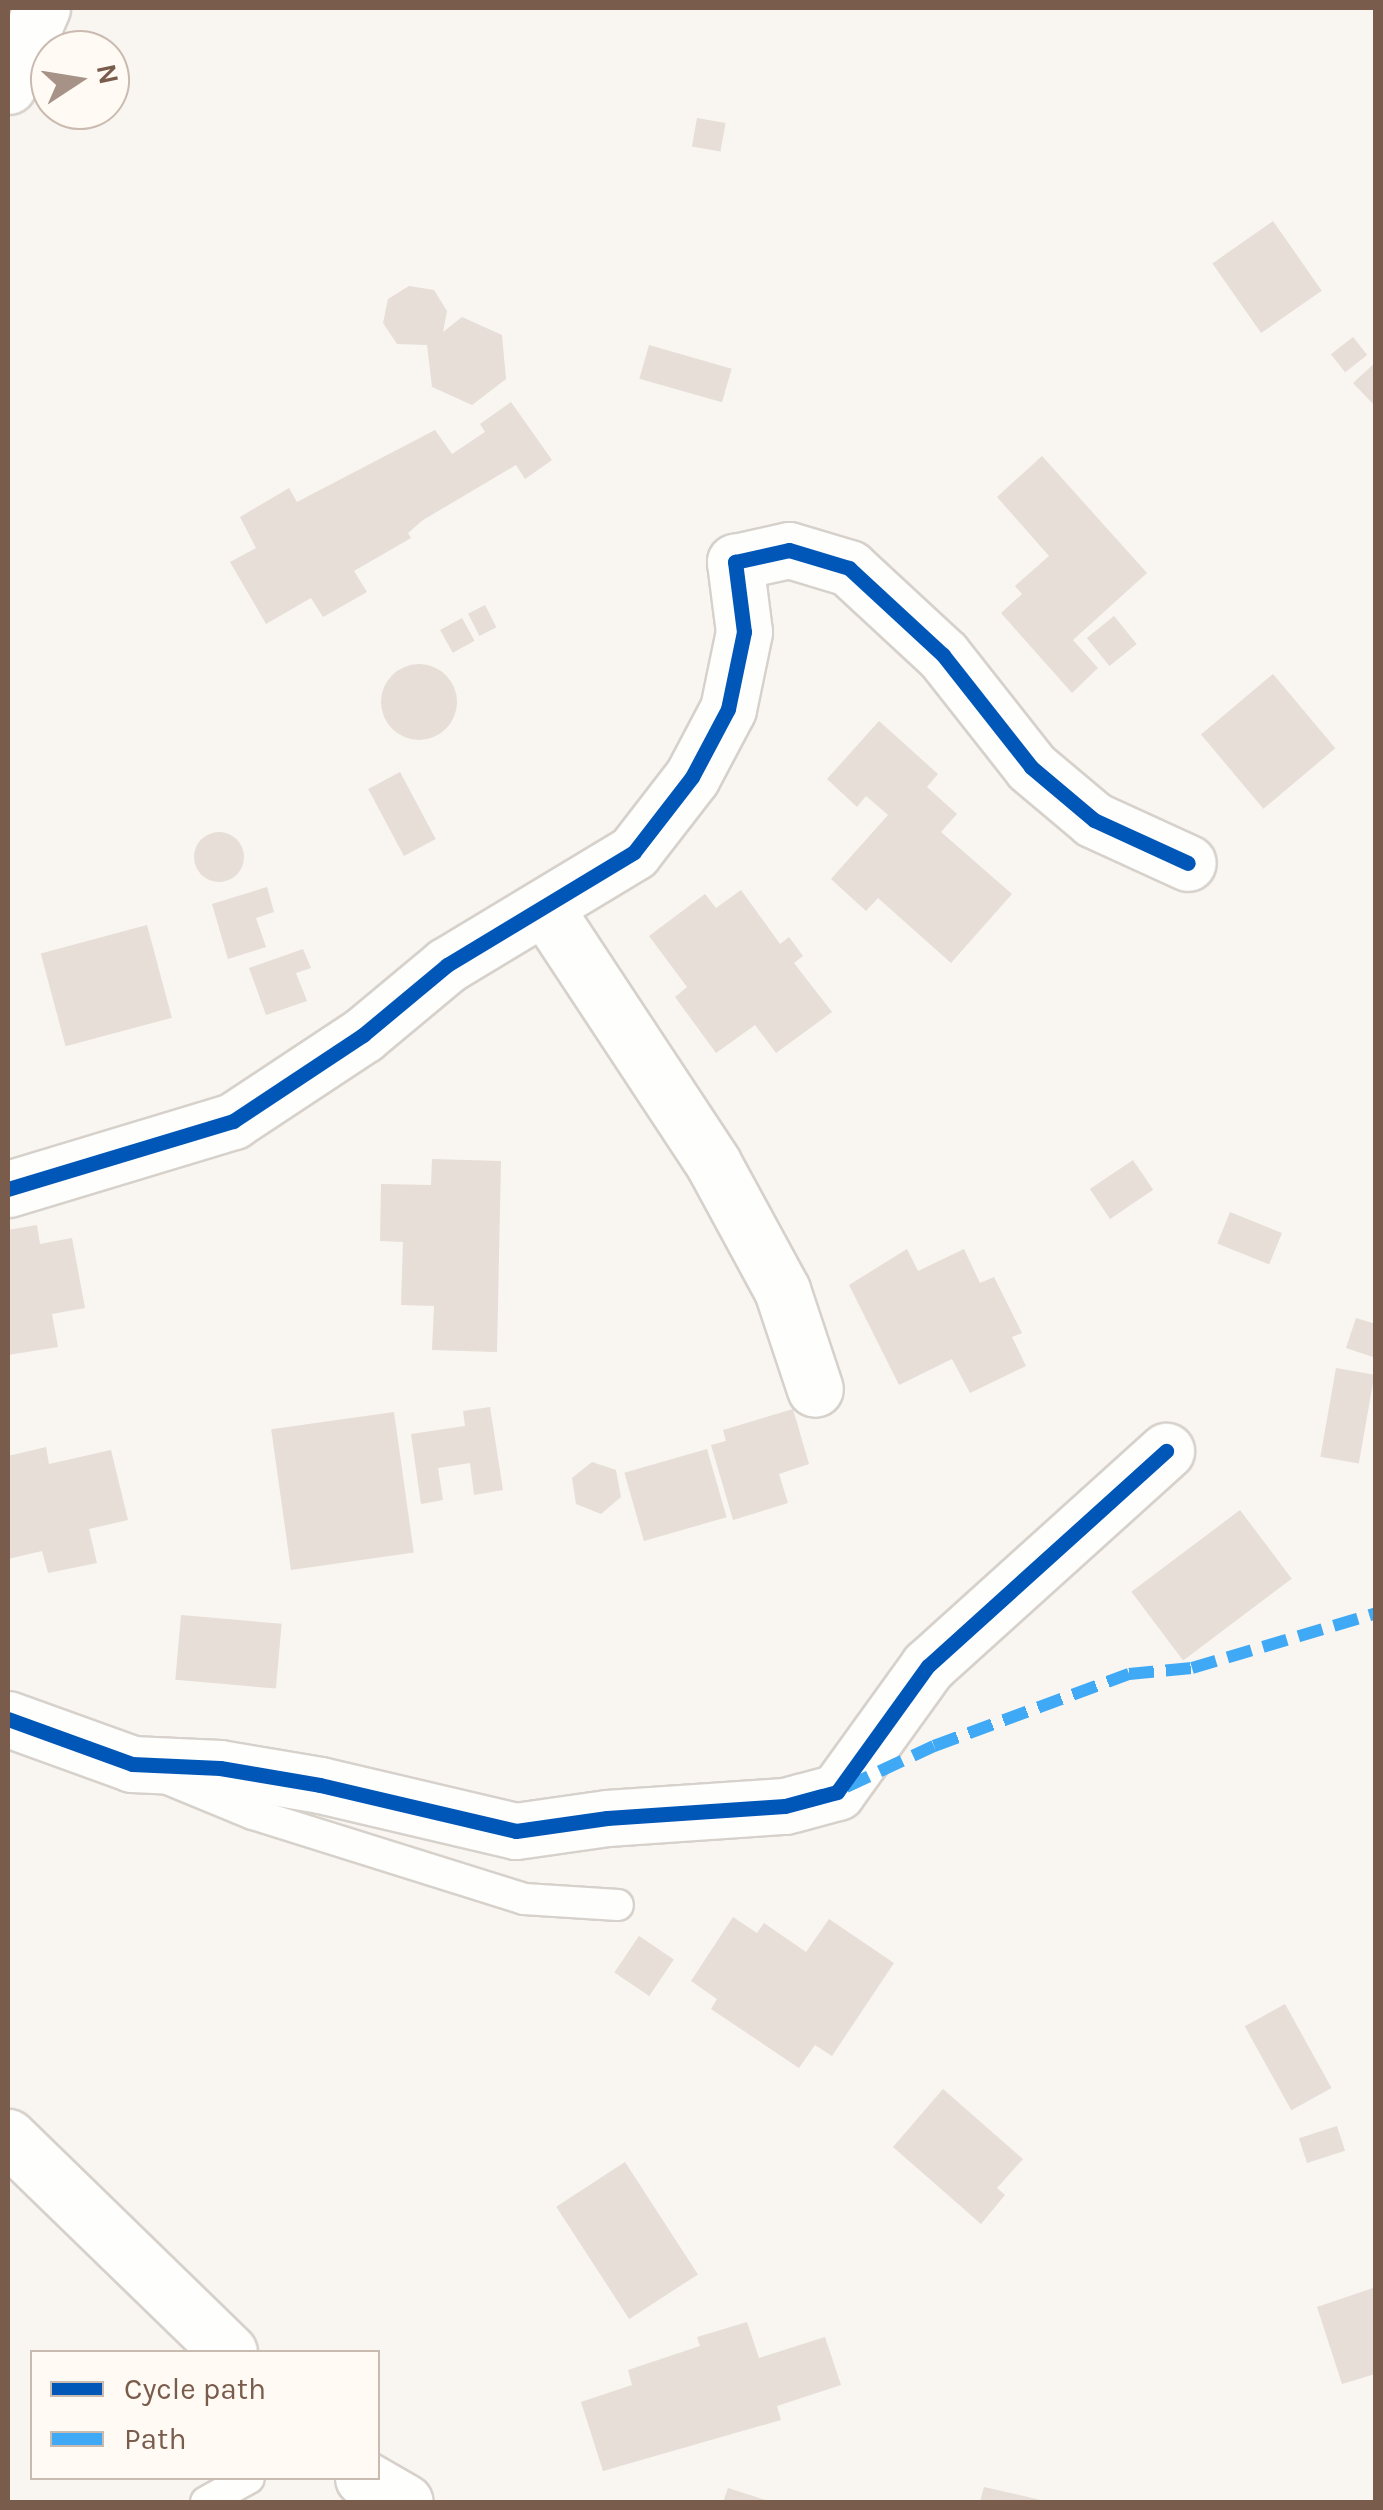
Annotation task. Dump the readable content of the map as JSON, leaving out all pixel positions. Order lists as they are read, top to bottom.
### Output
{
  "legend": ["Cycle path", "Path"],
  "north": "right"
}
